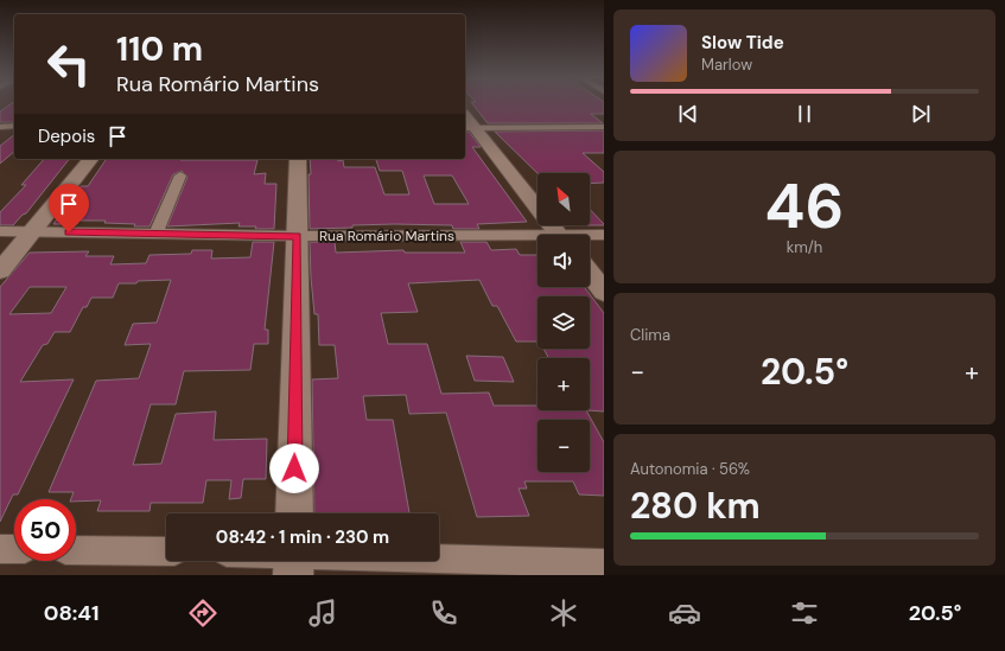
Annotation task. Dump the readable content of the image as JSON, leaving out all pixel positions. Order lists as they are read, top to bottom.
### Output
{
  "streets": {
    "street": ["Rua Romário Martins"]
  },
  "north": "top left",
  "page": {
    "turn": ["110 m", "Rua Romário Martins"],
    "song": ["Slow Tide", "Marlow"],
    "then": "Depois",
    "tile": [
      ["46", "km/h"],
      "Clima",
      ["Autonomia · 56%", "280 km"]
    ],
    "map_buttons": ["+", "−"],
    "heat": ["−", "20.5°", "+"],
    "limit": "50",
    "trip": "08:42 · 1 min · 230 m",
    "tabs": ["08:41", "20.5°"]
  }
}
